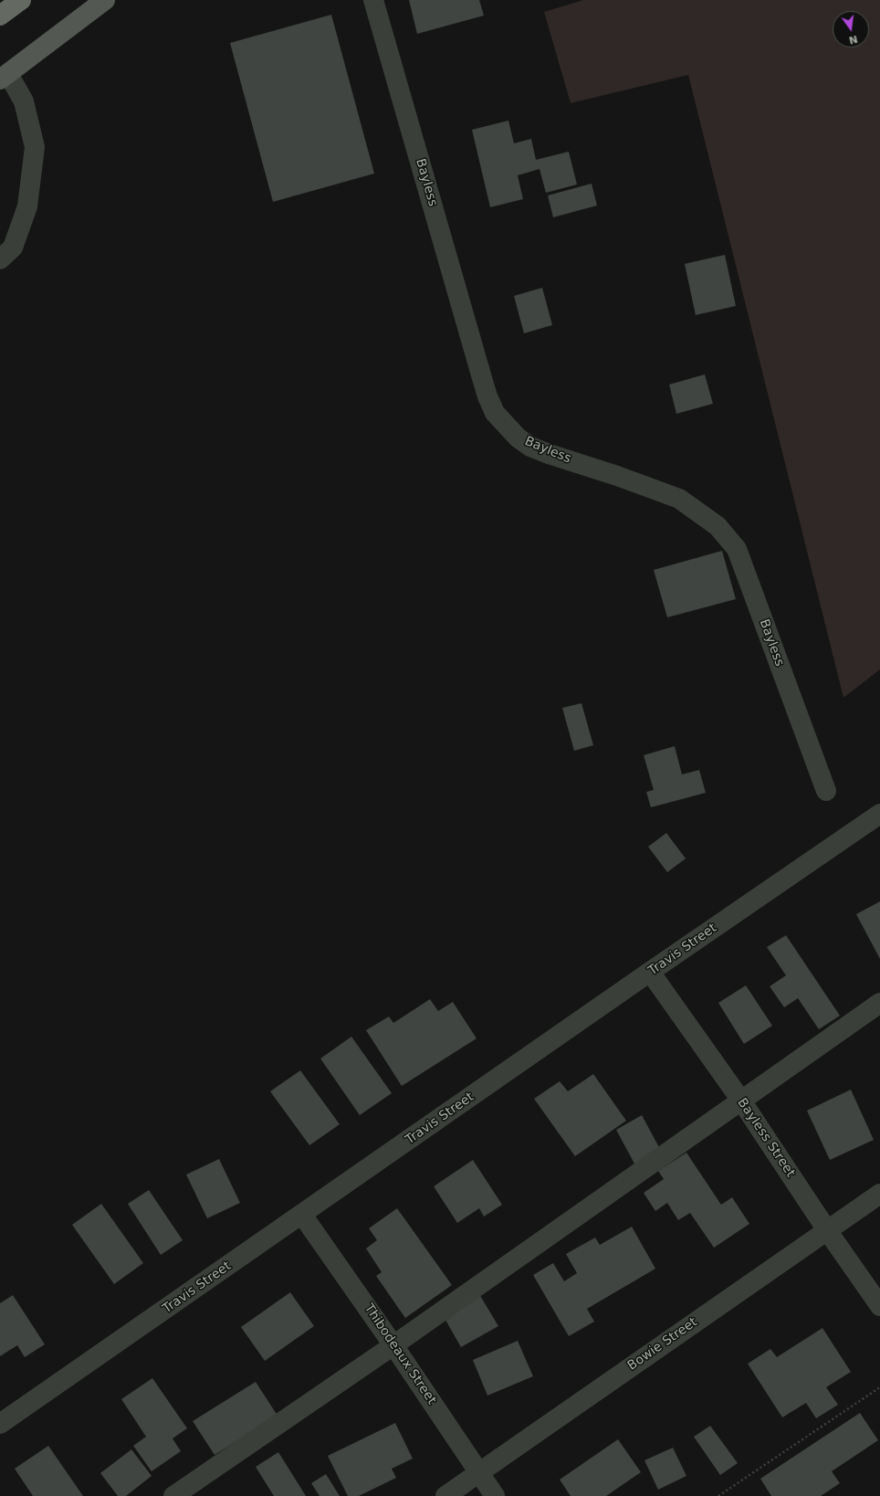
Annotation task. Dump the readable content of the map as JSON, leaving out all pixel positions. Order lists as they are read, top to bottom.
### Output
{
  "streets": {
    "street": [
      "Bayless",
      "Travis Street",
      "Bayless Street",
      "Bowie Street",
      "Thibodeaux Street"
    ]
  },
  "crossings": [
    ["Travis Street", "Bayless Street"],
    ["Travis Street", "Thibodeaux Street"],
    ["Bayless Street", "Bowie Street"],
    ["Bowie Street", "Thibodeaux Street"]
  ],
  "north": "bottom"
}
